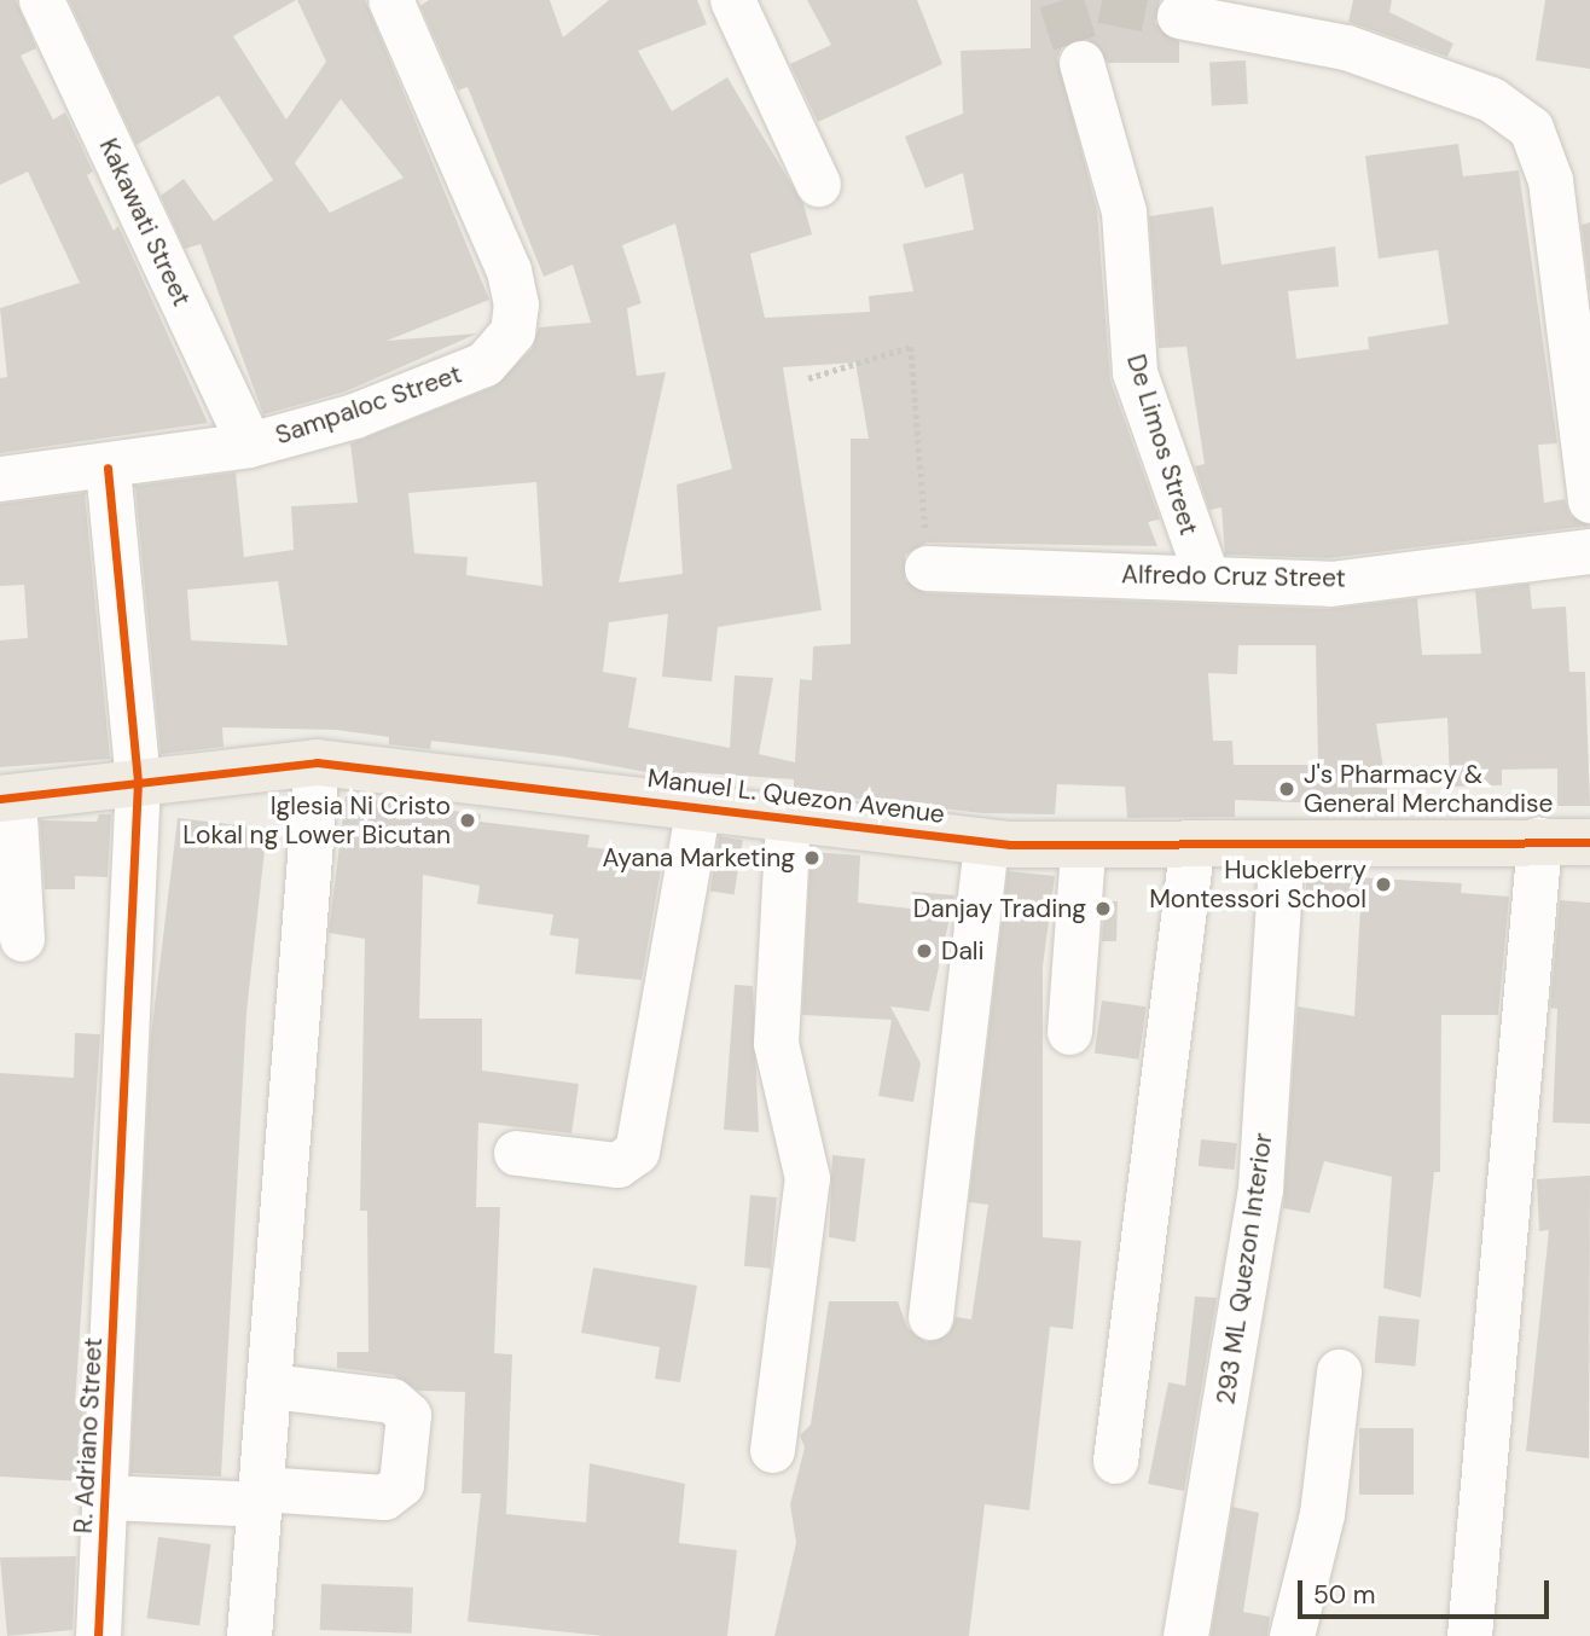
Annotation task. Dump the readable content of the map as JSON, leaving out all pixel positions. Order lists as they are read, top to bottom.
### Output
{
  "streets": {
    "main road": ["Manuel L. Quezon Avenue"],
    "street": [
      "Kakawati Street",
      "Sampaloc Street",
      "De Limos Street",
      "Alfredo Cruz Street",
      "293 ML Quezon Interior",
      "R. Adriano Street"
    ]
  },
  "crossings": [
    ["Kakawati Street", "Sampaloc Street"],
    ["Sampaloc Street", "R. Adriano Street"],
    ["De Limos Street", "Alfredo Cruz Street"],
    ["Manuel L. Quezon Avenue", "293 ML Quezon Interior"],
    ["Manuel L. Quezon Avenue", "R. Adriano Street"]
  ],
  "places": [
    "J's Pharmacy & General Merchandise",
    "Iglesia Ni Cristo Lokal ng Lower Bicutan",
    "Ayana Marketing",
    "Huckleberry Montessori School",
    "Danjay Trading",
    "Dali"
  ],
  "scale_bar": "50 m"
}
